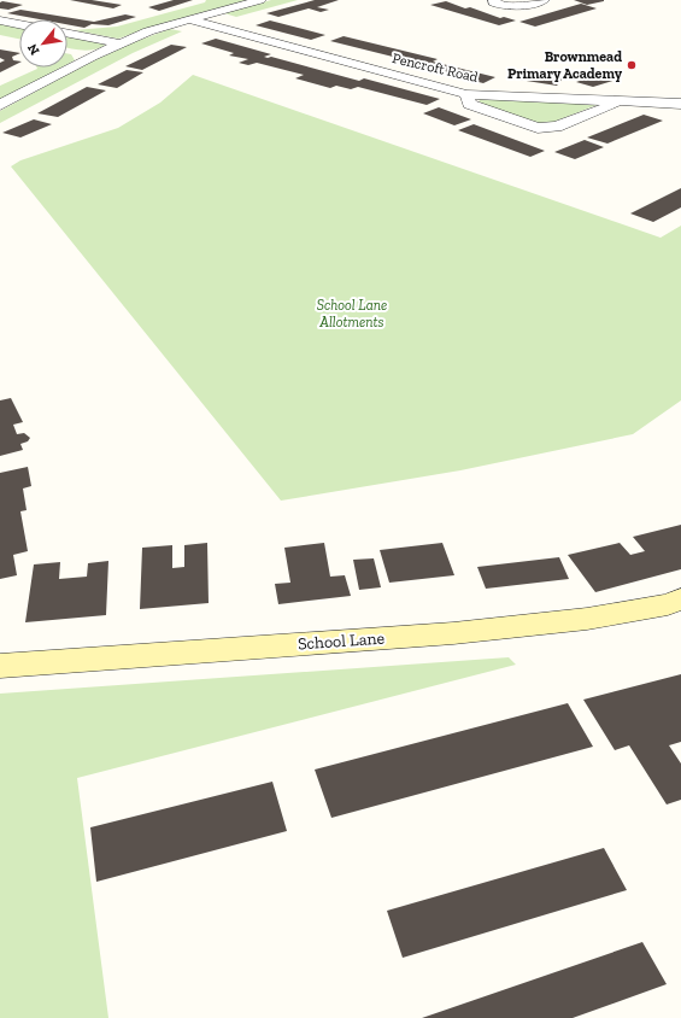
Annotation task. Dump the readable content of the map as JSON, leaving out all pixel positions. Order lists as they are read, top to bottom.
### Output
{
  "streets": {
    "street": ["Pencroft Road", "School Lane"]
  },
  "parks": ["School Lane Allotments"],
  "places": ["Brownmead Primary Academy"],
  "north": "bottom left"
}
